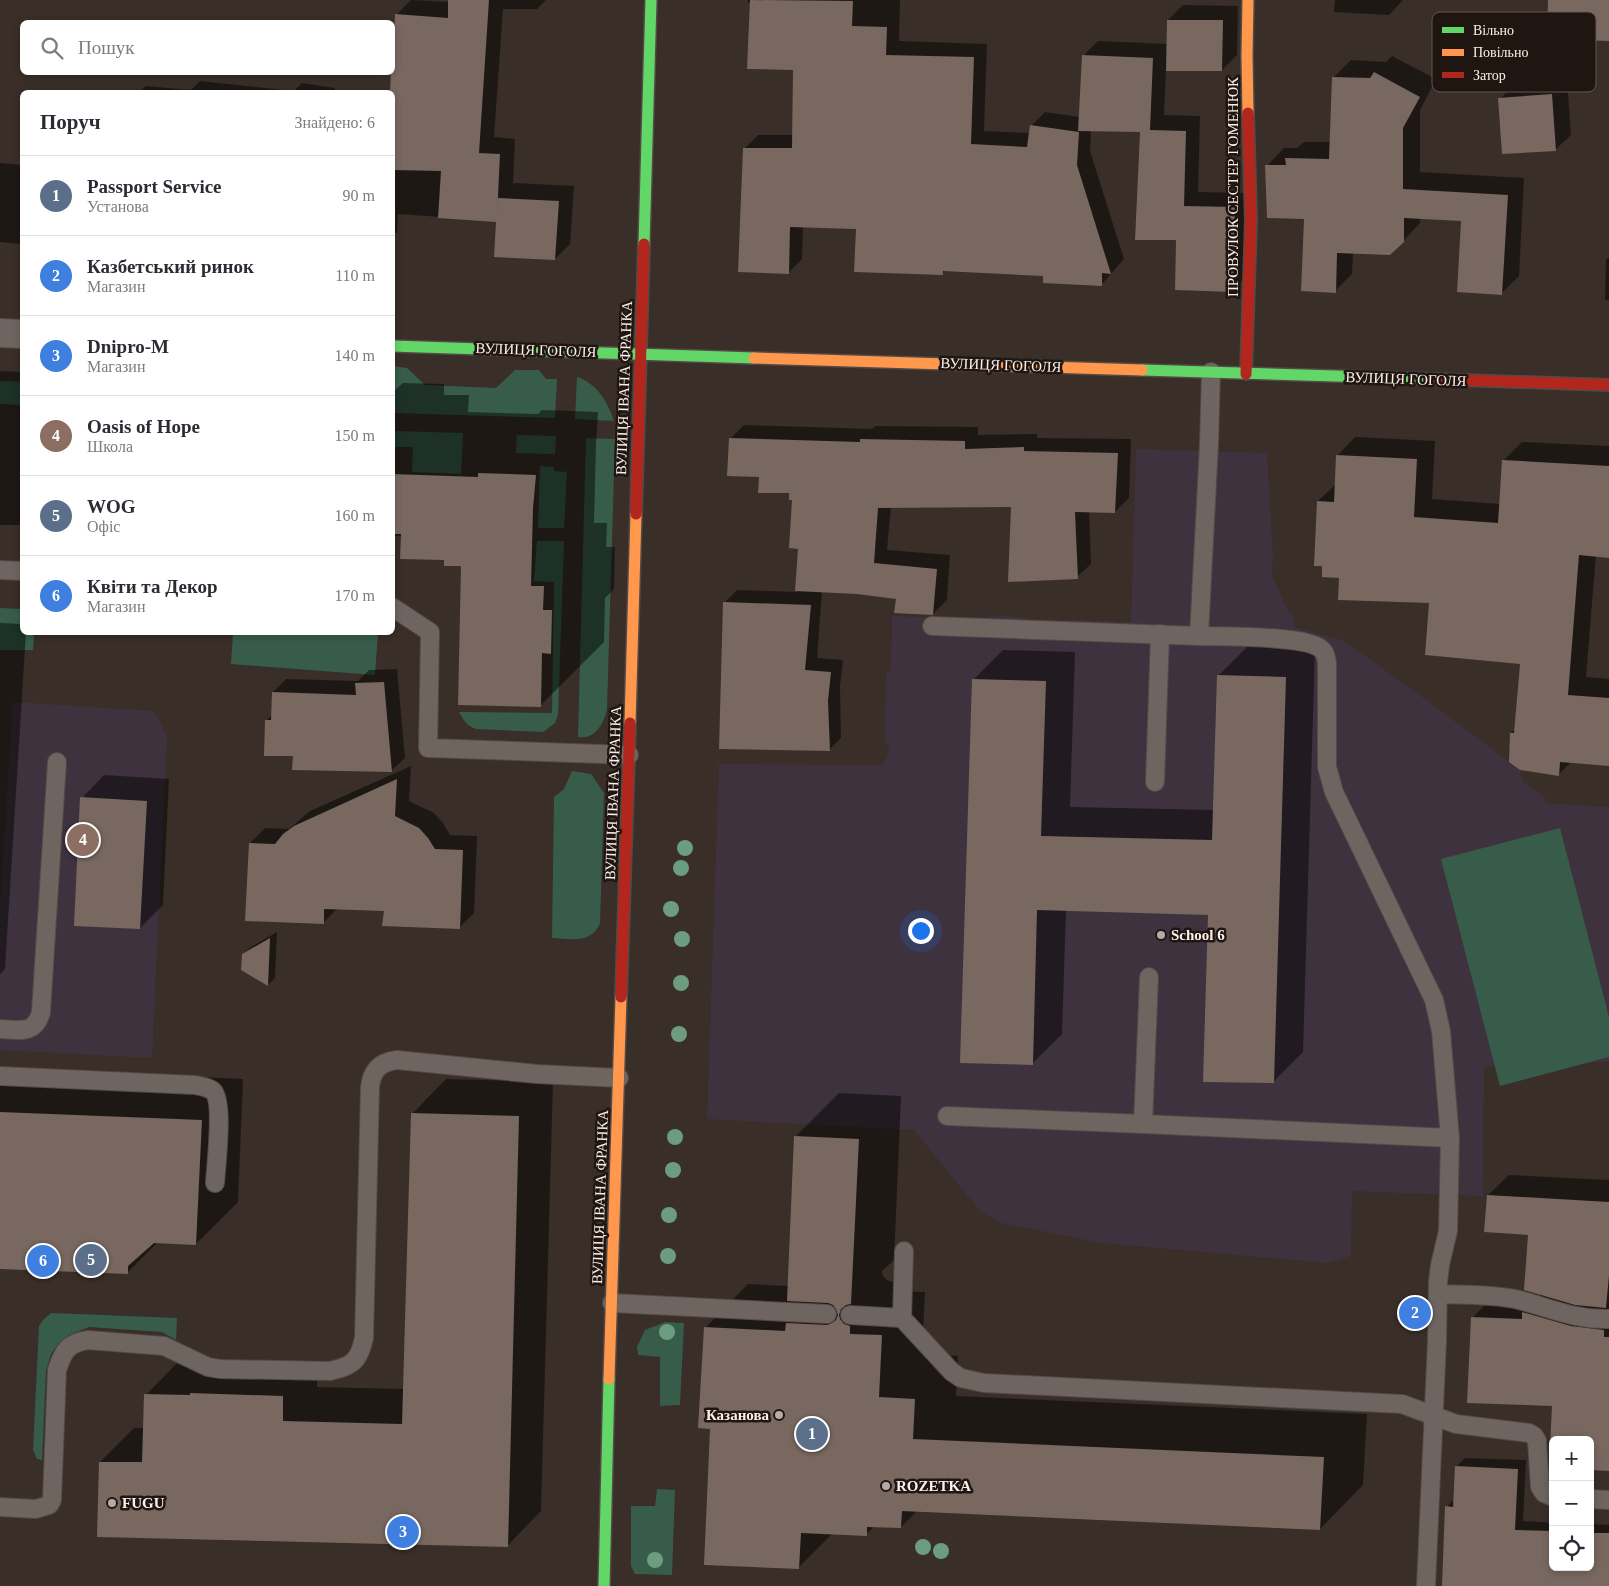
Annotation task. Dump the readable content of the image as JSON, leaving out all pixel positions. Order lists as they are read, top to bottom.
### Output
{
  "streets": {
    "street": ["ПРОВУЛОК СЕСТЕР ГОМЕНЮК", "ВУЛИЦЯ ГОГОЛЯ", "ВУЛИЦЯ ІВАНА ФРАНКА"]
  },
  "crossings": [
    ["ПРОВУЛОК СЕСТЕР ГОМЕНЮК", "ВУЛИЦЯ ГОГОЛЯ"],
    ["ВУЛИЦЯ ГОГОЛЯ", "ВУЛИЦЯ ІВАНА ФРАНКА"]
  ],
  "places": [
    "School 6",
    "Казанова",
    "ROZETKA",
    "FUGU"
  ],
  "legend": ["Вільно", "Повільно", "Затор"],
  "page": {
    "search": "Пошук",
    "heading": ["Поруч", "Знайдено: 6"],
    "list": [
      {
        "mark": "1",
        "name": "Passport Service",
        "note": "Установа",
        "value": "90 m"
      },
      {
        "mark": "2",
        "name": "Казбетський ринок",
        "note": "Магазин",
        "value": "110 m"
      },
      {
        "mark": "3",
        "name": "Dnipro-M",
        "note": "Магазин",
        "value": "140 m"
      },
      {
        "mark": "4",
        "name": "Oasis of Hope",
        "note": "Школа",
        "value": "150 m"
      },
      {
        "mark": "5",
        "name": "WOG",
        "note": "Офіс",
        "value": "160 m"
      },
      {
        "mark": "6",
        "name": "Квіти та Декор",
        "note": "Магазин",
        "value": "170 m"
      }
    ],
    "pins": [
      "4",
      "5",
      "6",
      "2",
      "1",
      "3"
    ],
    "map_buttons": ["+", "−"]
  }
}
